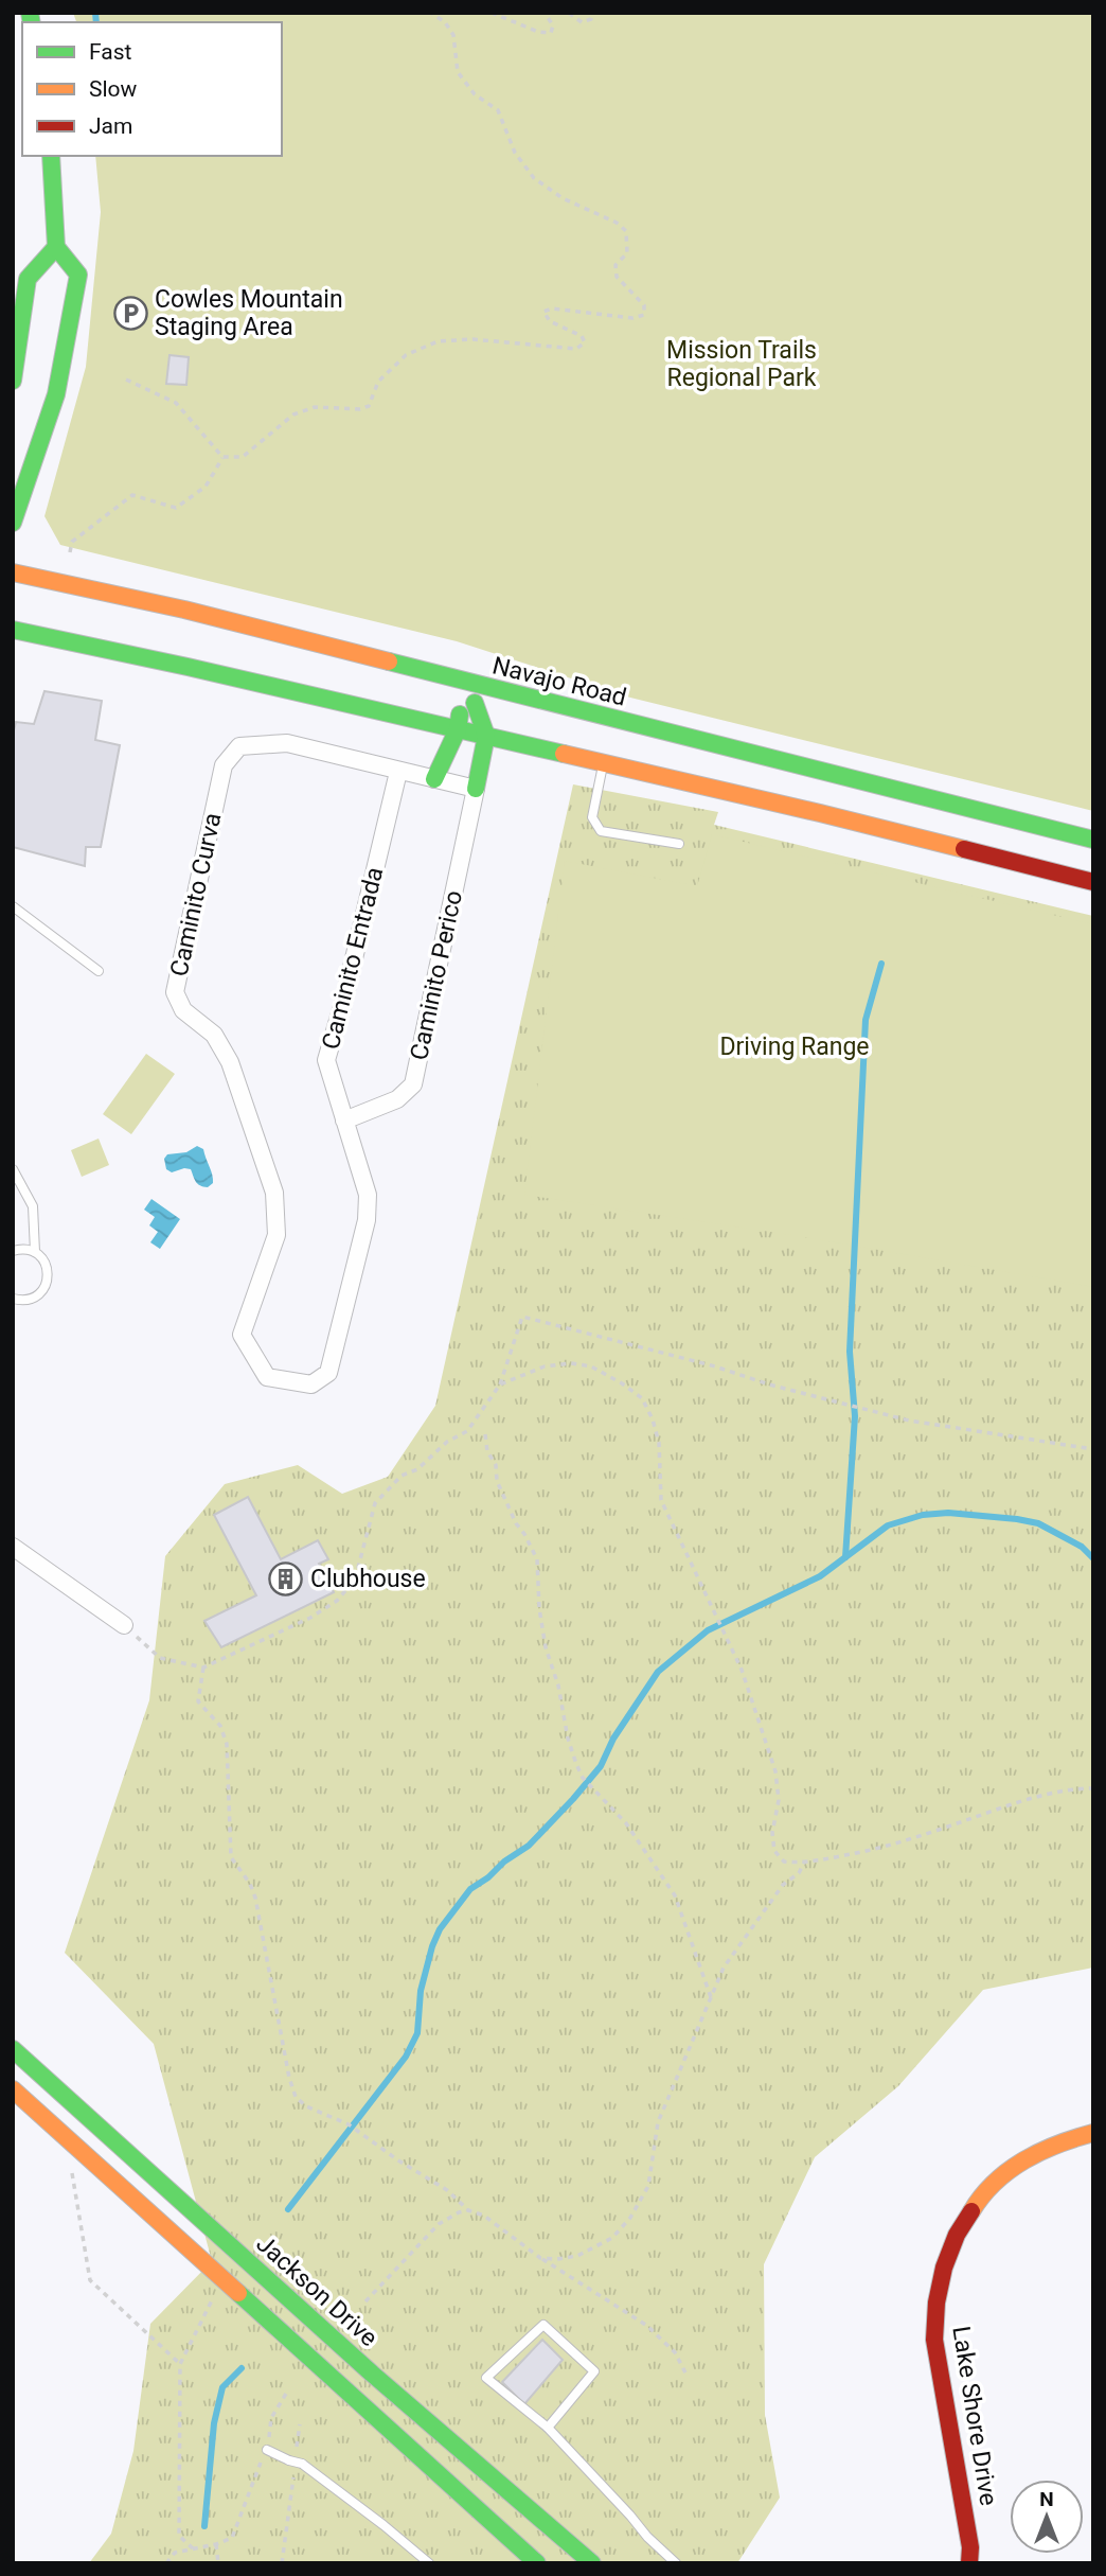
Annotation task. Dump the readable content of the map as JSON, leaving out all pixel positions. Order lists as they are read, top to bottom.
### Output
{
  "streets": {
    "main road": ["Navajo Road", "Jackson Drive", "Lake Shore Drive"],
    "street": ["Caminito Curva", "Caminito Entrada", "Caminito Perico"]
  },
  "crossings": [
    ["Caminito Curva", "Caminito Entrada"],
    ["Caminito Entrada", "Caminito Perico"]
  ],
  "parks": ["Mission Trails Regional Park", "Driving Range"],
  "places": {
    "parking": ["Cowles Mountain Staging Area"],
    "building": ["Clubhouse"]
  },
  "legend": ["Fast", "Slow", "Jam"],
  "north": "top"
}
